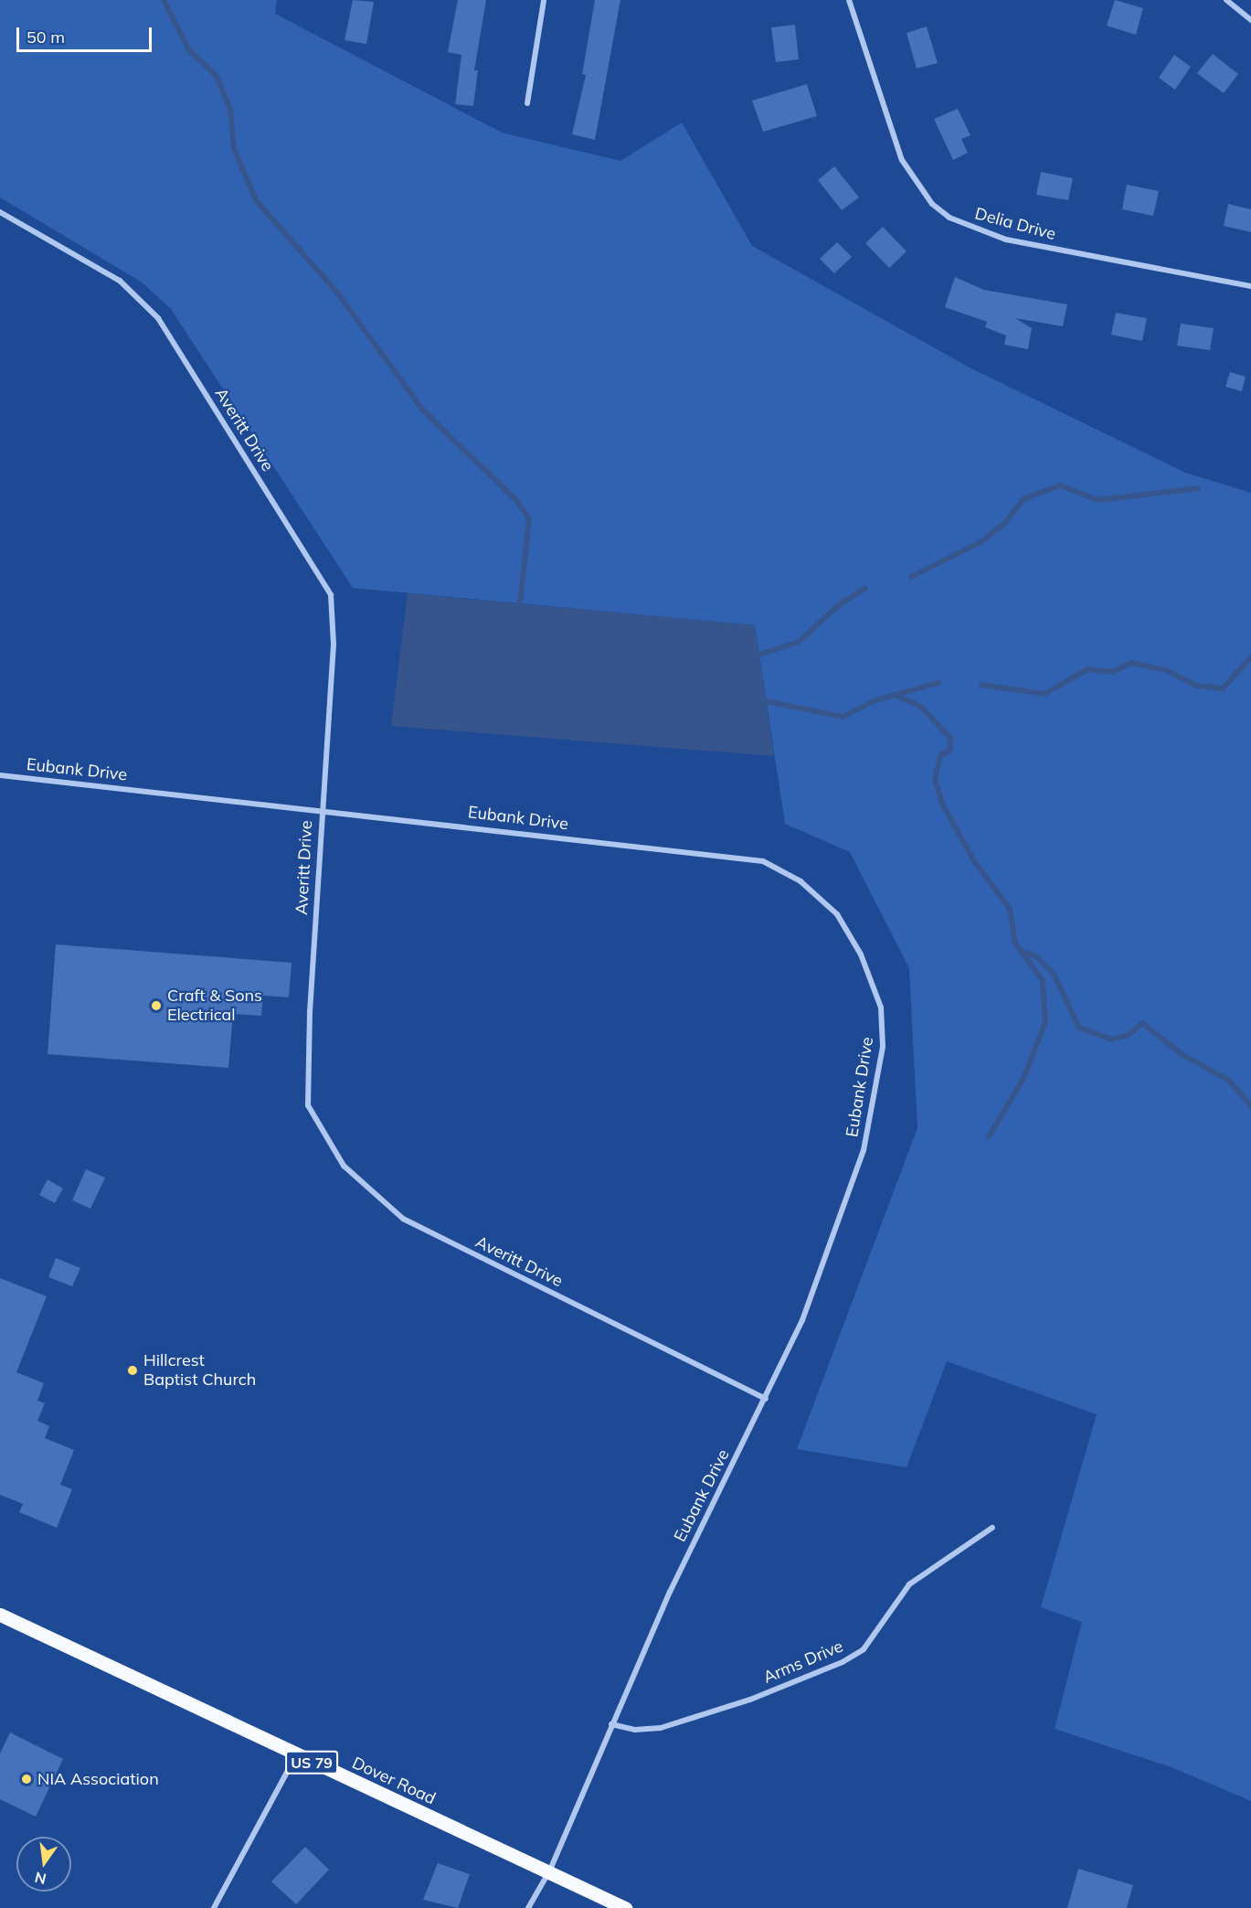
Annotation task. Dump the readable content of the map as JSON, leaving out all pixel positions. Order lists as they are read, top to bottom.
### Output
{
  "streets": {
    "main road": ["US 79", "Dover Road"],
    "street": [
      "Delia Drive",
      "Averitt Drive",
      "Eubank Drive",
      "Arms Drive"
    ]
  },
  "crossings": [
    ["Averitt Drive", "Eubank Drive"],
    ["Eubank Drive", "Arms Drive"],
    ["Eubank Drive", "Dover Road"]
  ],
  "places": ["Craft & Sons Electrical", "Hillcrest Baptist Church", "NIA Association"],
  "scale_bar": "50 m",
  "north": "bottom"
}
